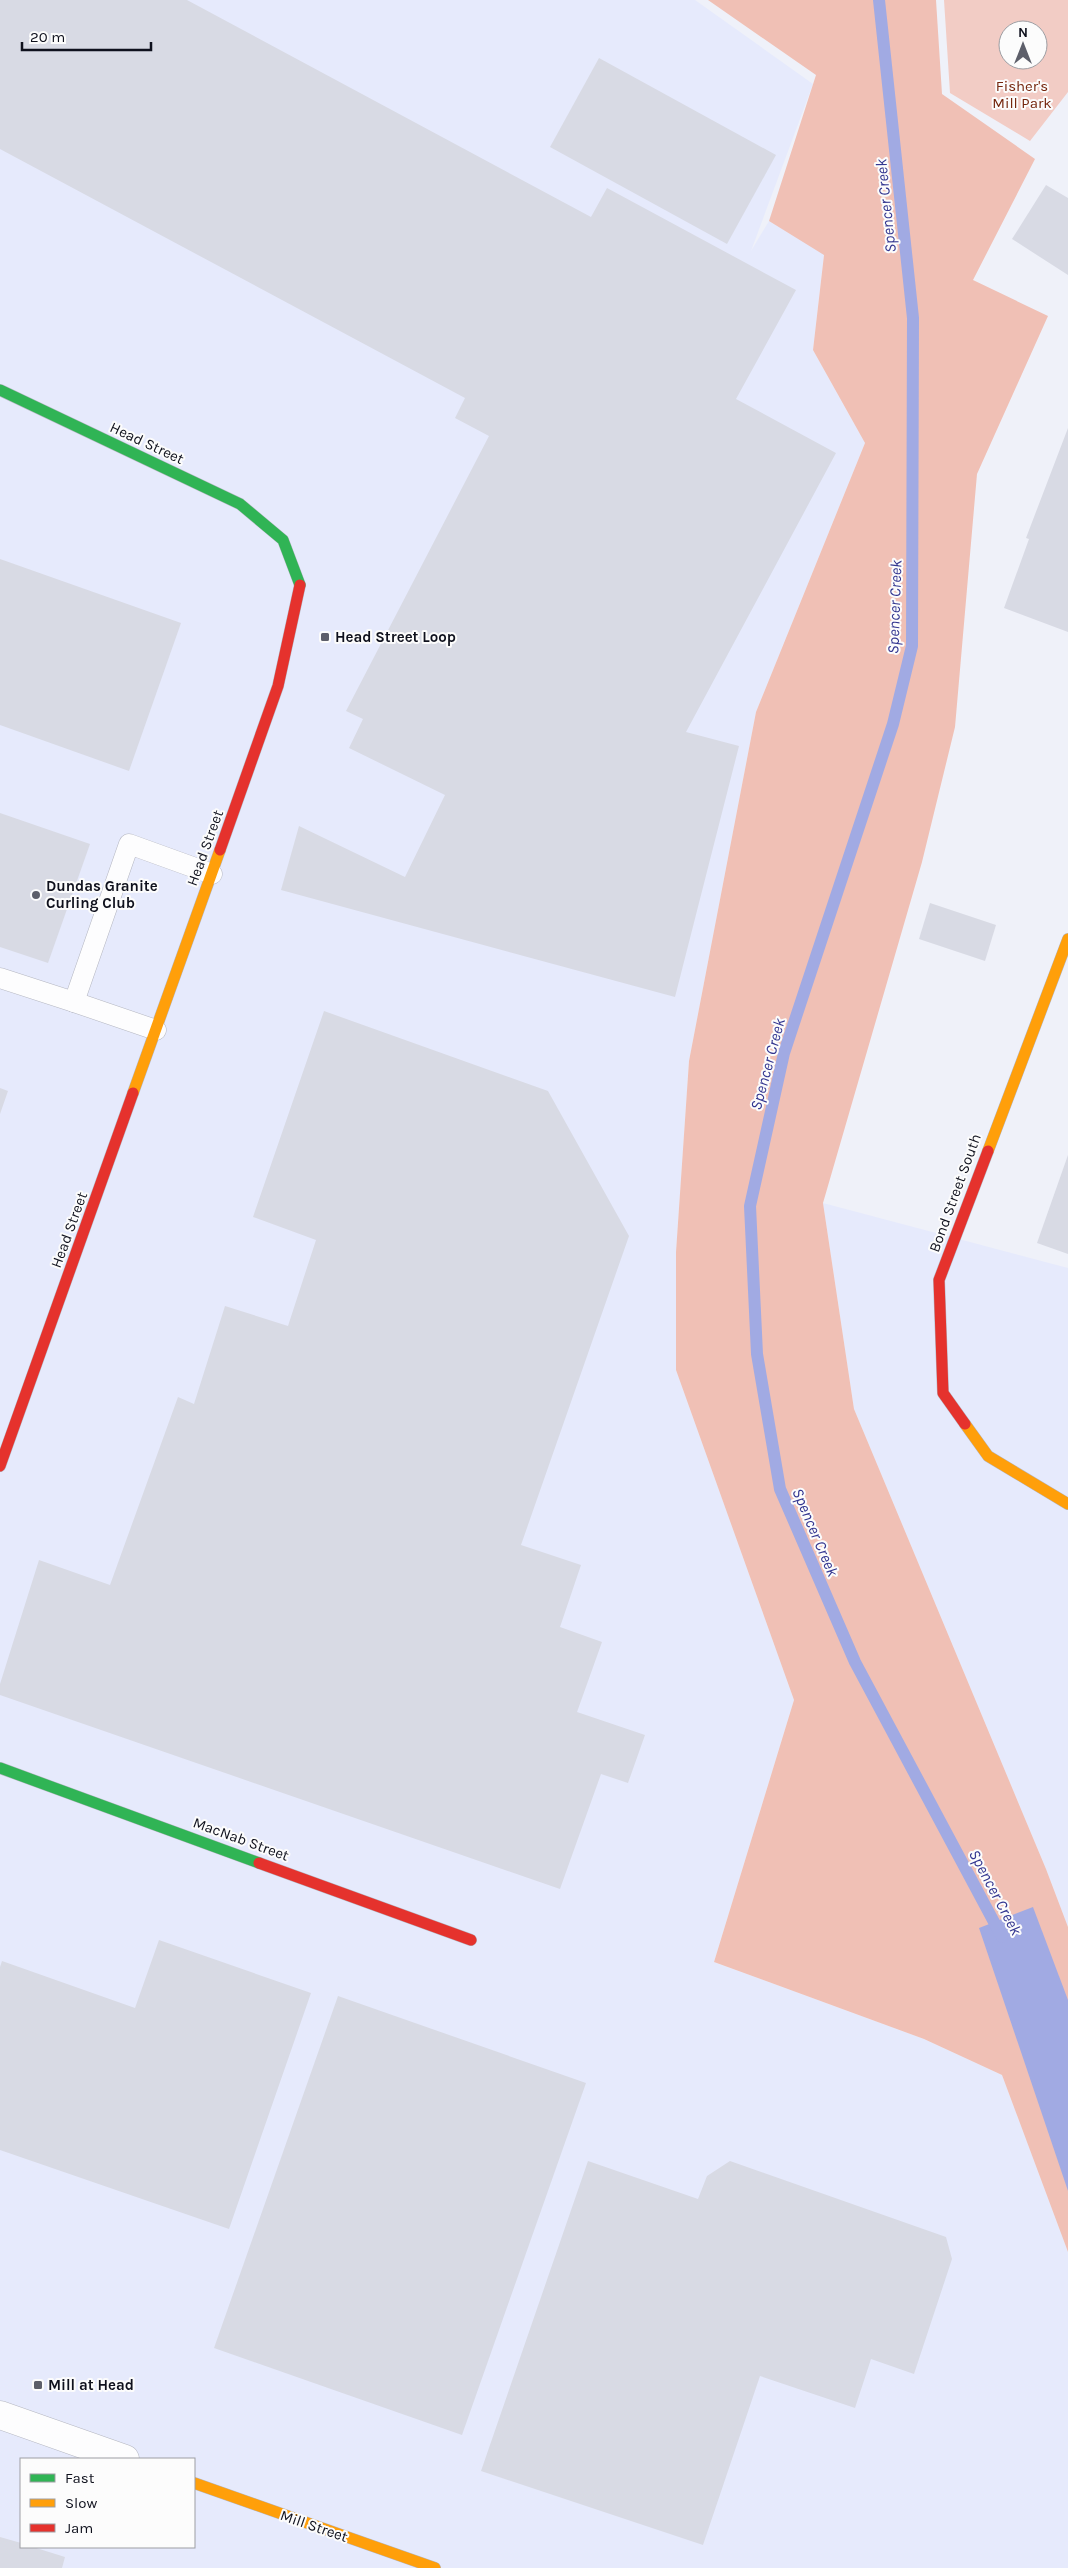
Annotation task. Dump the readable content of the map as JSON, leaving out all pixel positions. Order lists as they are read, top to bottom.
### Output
{
  "streets": {
    "street": [
      "Head Street",
      "Bond Street South",
      "MacNab Street",
      "Mill Street"
    ]
  },
  "water": ["Spencer Creek"],
  "parks": ["Fisher's Mill Park"],
  "places": {
    "transit": ["Head Street Loop", "Mill at Head"],
    "other": ["Dundas Granite Curling Club"]
  },
  "legend": ["Fast", "Slow", "Jam"],
  "scale_bar": "20 m",
  "north": "top"
}
